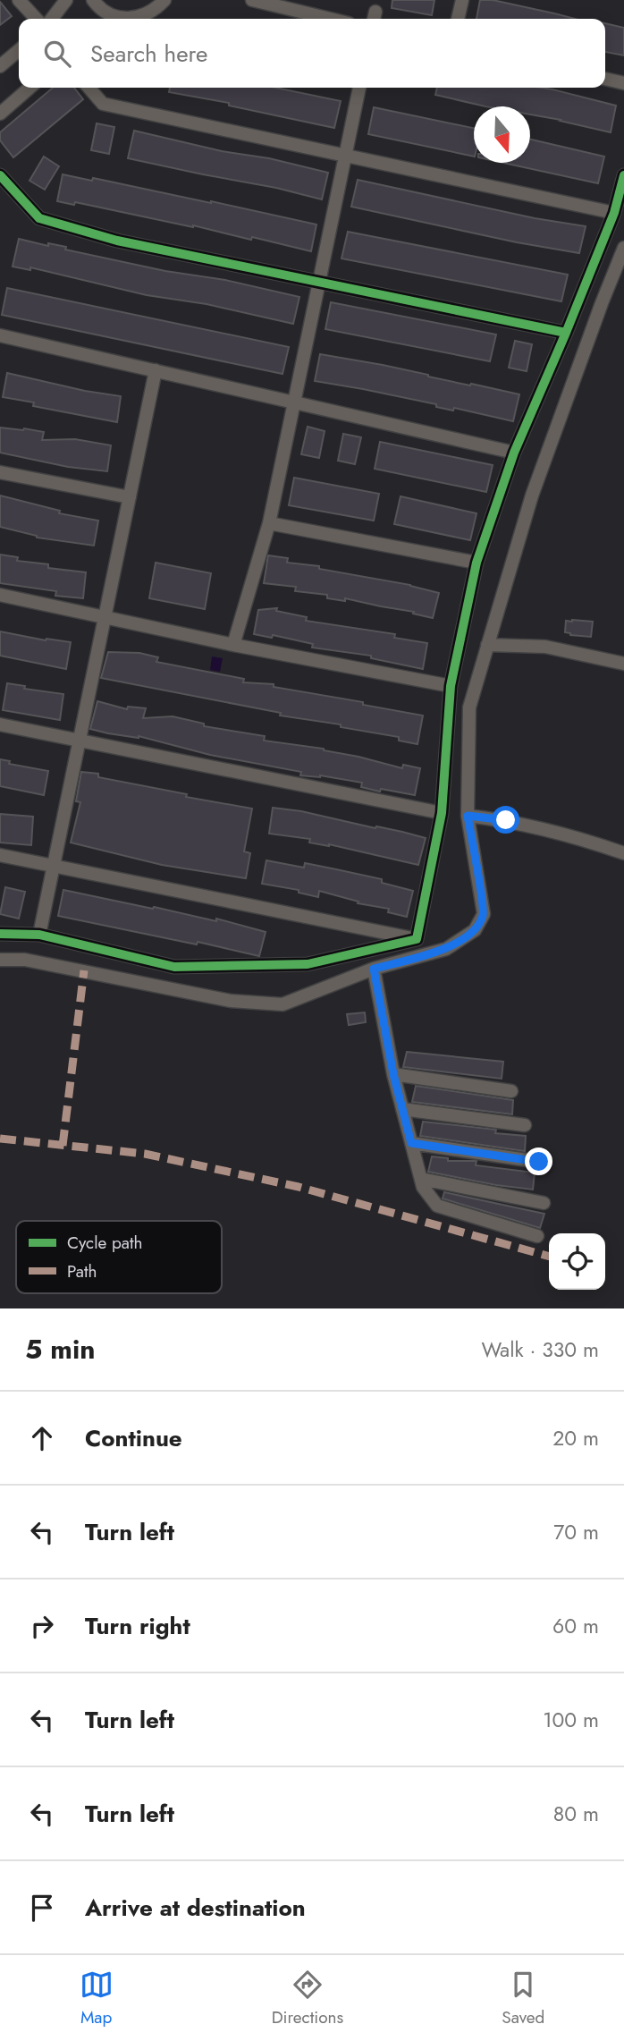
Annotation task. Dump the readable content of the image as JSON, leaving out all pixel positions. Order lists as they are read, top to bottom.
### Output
{
  "legend": ["Cycle path", "Path"],
  "north": "bottom",
  "page": {
    "search": "Search here",
    "heading": ["5 min", "Walk · 330 m"],
    "list": [
      ["Continue", "20 m"],
      ["Turn left", "70 m"],
      ["Turn right", "60 m"],
      ["Turn left", "100 m"],
      ["Turn left", "80 m"],
      "Arrive at destination"
    ],
    "nav": ["Map", "Directions", "Saved"]
  }
}
